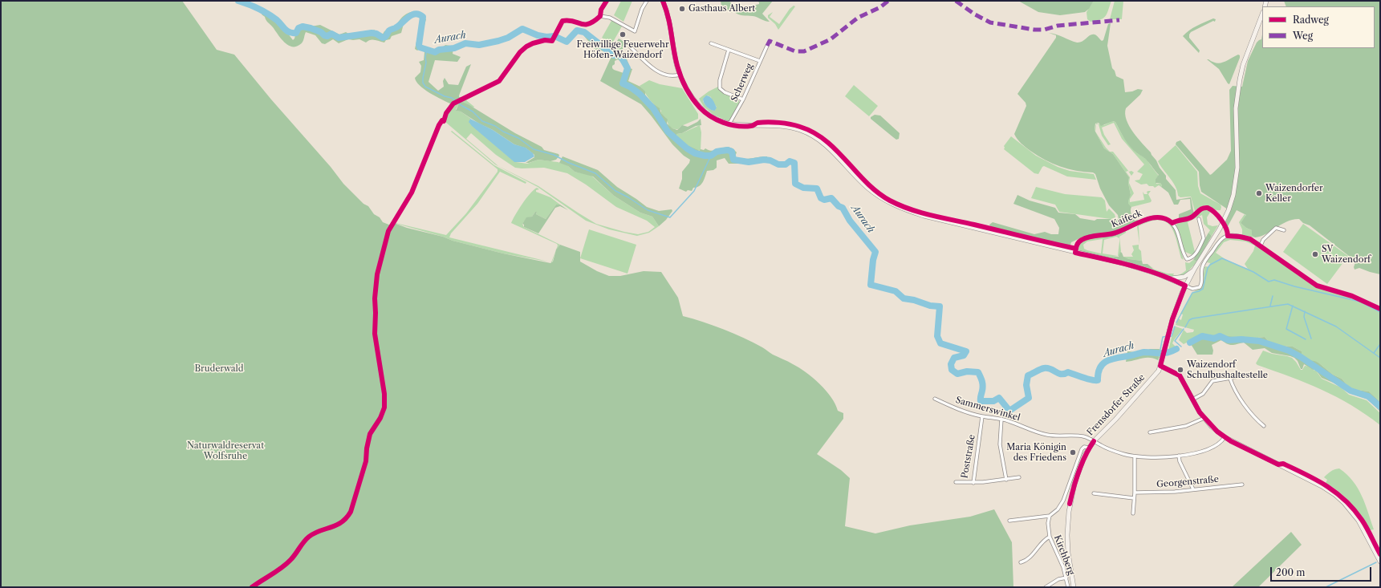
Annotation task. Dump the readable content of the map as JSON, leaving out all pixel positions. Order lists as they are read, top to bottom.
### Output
{
  "streets": {
    "street": [
      "Scherweg",
      "Kaifeck",
      "Frensdorfer Straße",
      "Sammerswinkel",
      "Poststraße",
      "Georgenstraße",
      "Kirchberg"
    ]
  },
  "crossings": [
    ["Frensdorfer Straße", "Sammerswinkel"],
    ["Sammerswinkel", "Poststraße"]
  ],
  "water": ["Aurach"],
  "parks": ["Bruderwald", "Naturwaldreservat Wolfsruhe"],
  "places": [
    "Gasthaus Albert",
    "Freiwillige Feuerwehr Höfen-Waizendorf",
    "Waizendorfer Keller",
    "SV Waizendorf",
    "Waizendorf Schulbushaltestelle",
    "Maria Königin des Friedens"
  ],
  "legend": ["Radweg", "Weg"],
  "scale_bar": "200 m"
}
